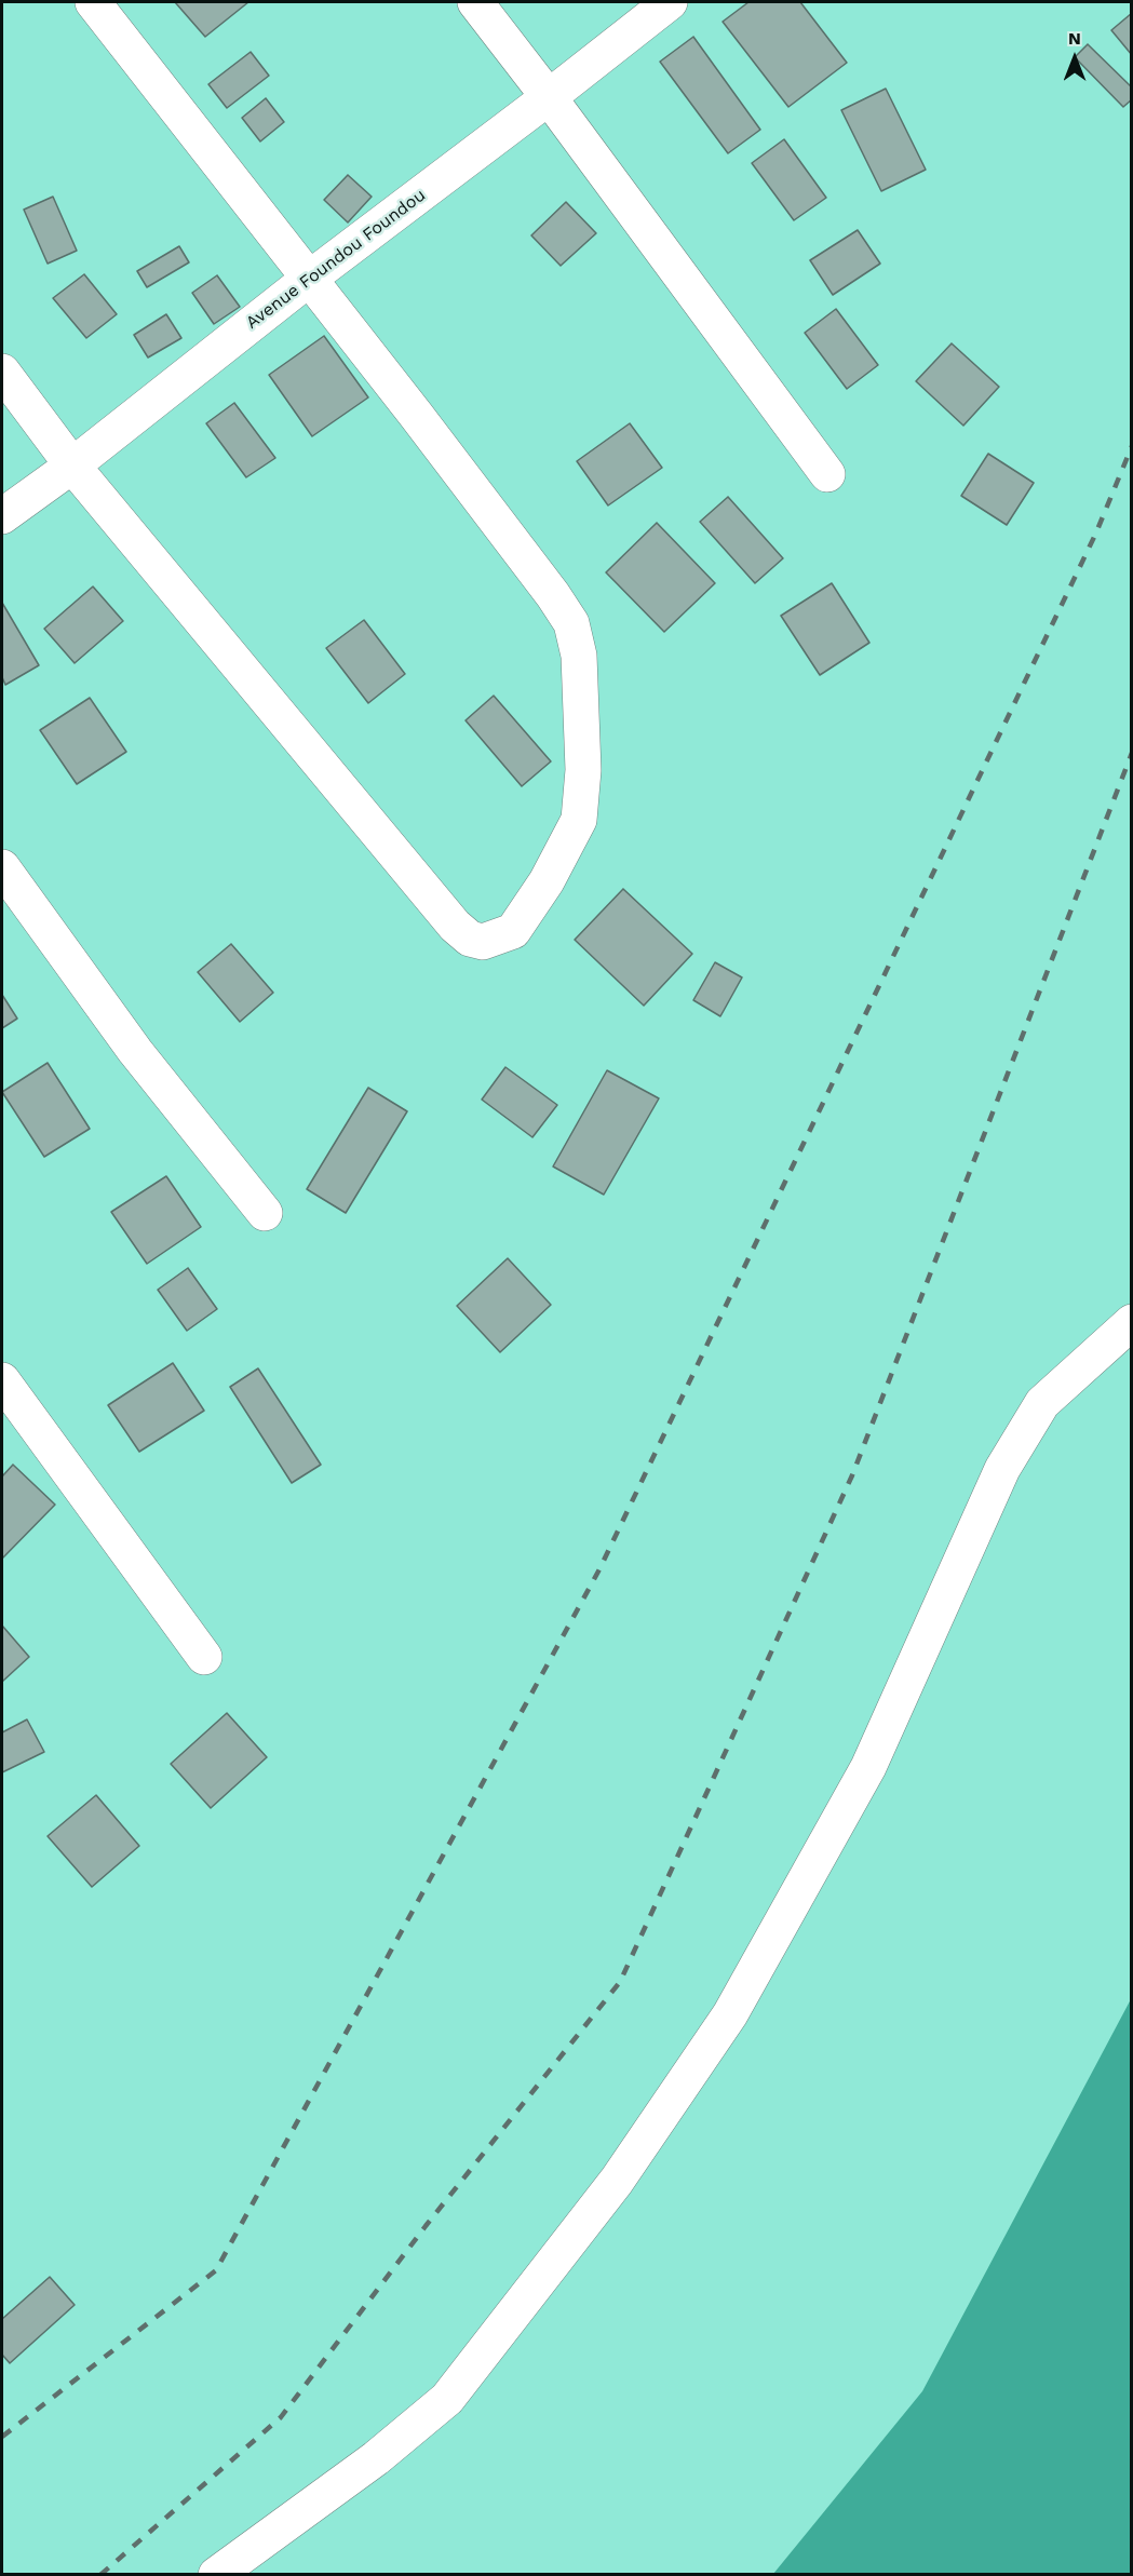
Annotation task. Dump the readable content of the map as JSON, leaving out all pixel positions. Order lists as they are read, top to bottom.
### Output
{
  "streets": {
    "street": ["Avenue Foundou Foundou"]
  },
  "north": "top"
}
